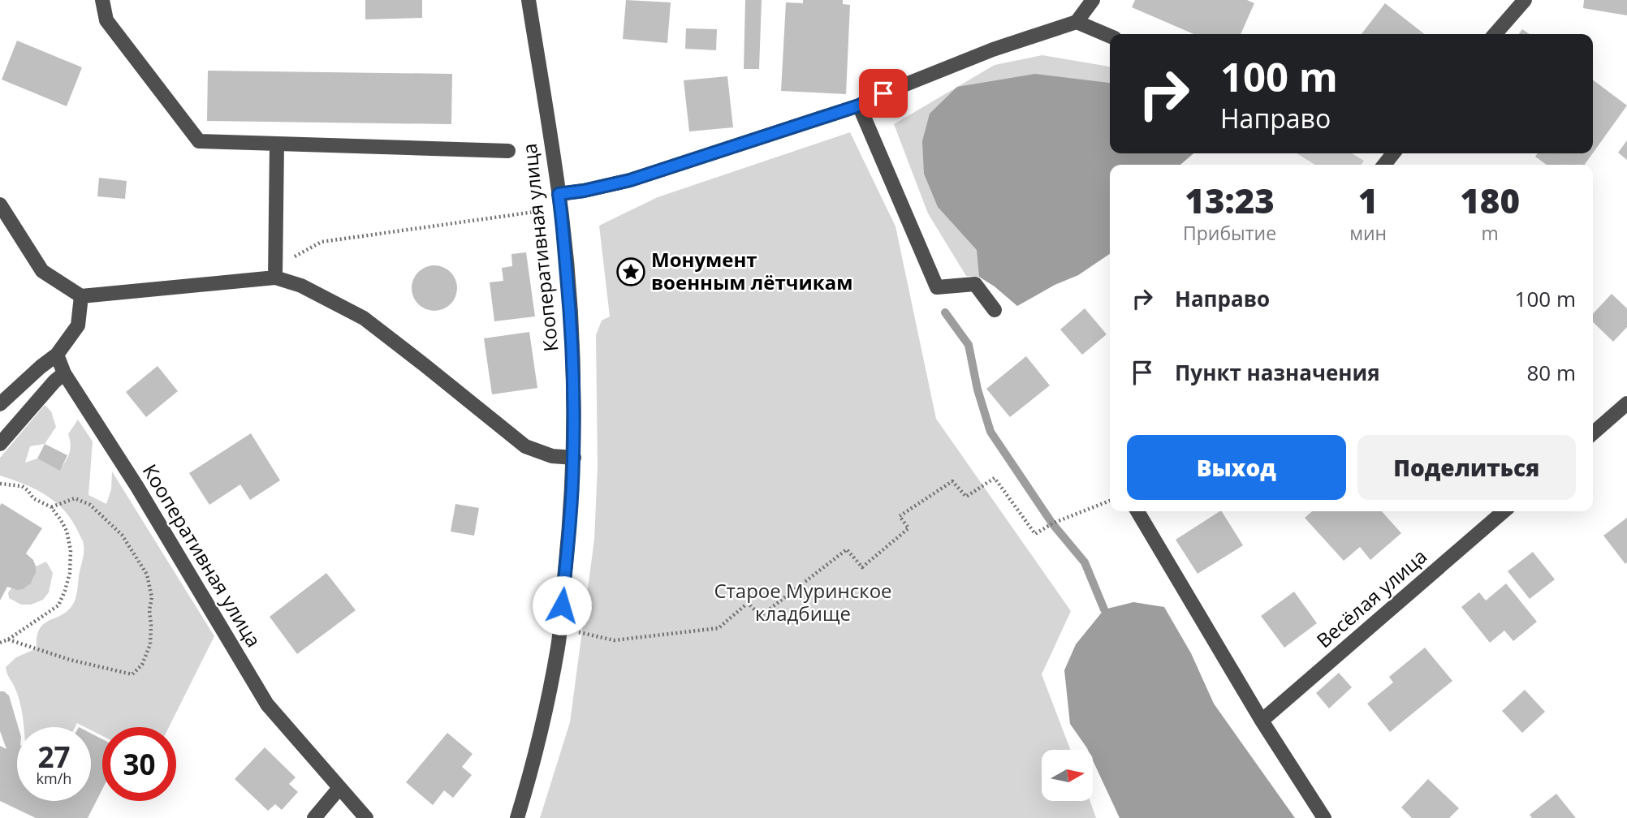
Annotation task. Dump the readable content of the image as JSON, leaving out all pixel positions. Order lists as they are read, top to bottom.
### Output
{
  "streets": {
    "street": ["Кооперативная улица", "Весёлая улица"]
  },
  "parks": ["Старое Муринское кладбище"],
  "places": {
    "place": ["Монумент военным лётчикам"]
  },
  "north": "right",
  "page": {
    "turn": ["100 m", "Направо"],
    "eta": [
      "13:23",
      "Прибытие",
      "1",
      "мин",
      "180",
      "m"
    ],
    "list": [
      {
        "name": "Направо",
        "value": "100 m"
      },
      {
        "name": "Пункт назначения",
        "value": "80 m"
      }
    ],
    "buttons": ["Выход", "Поделиться"],
    "speed": "27 km/h",
    "limit": "30"
  }
}
